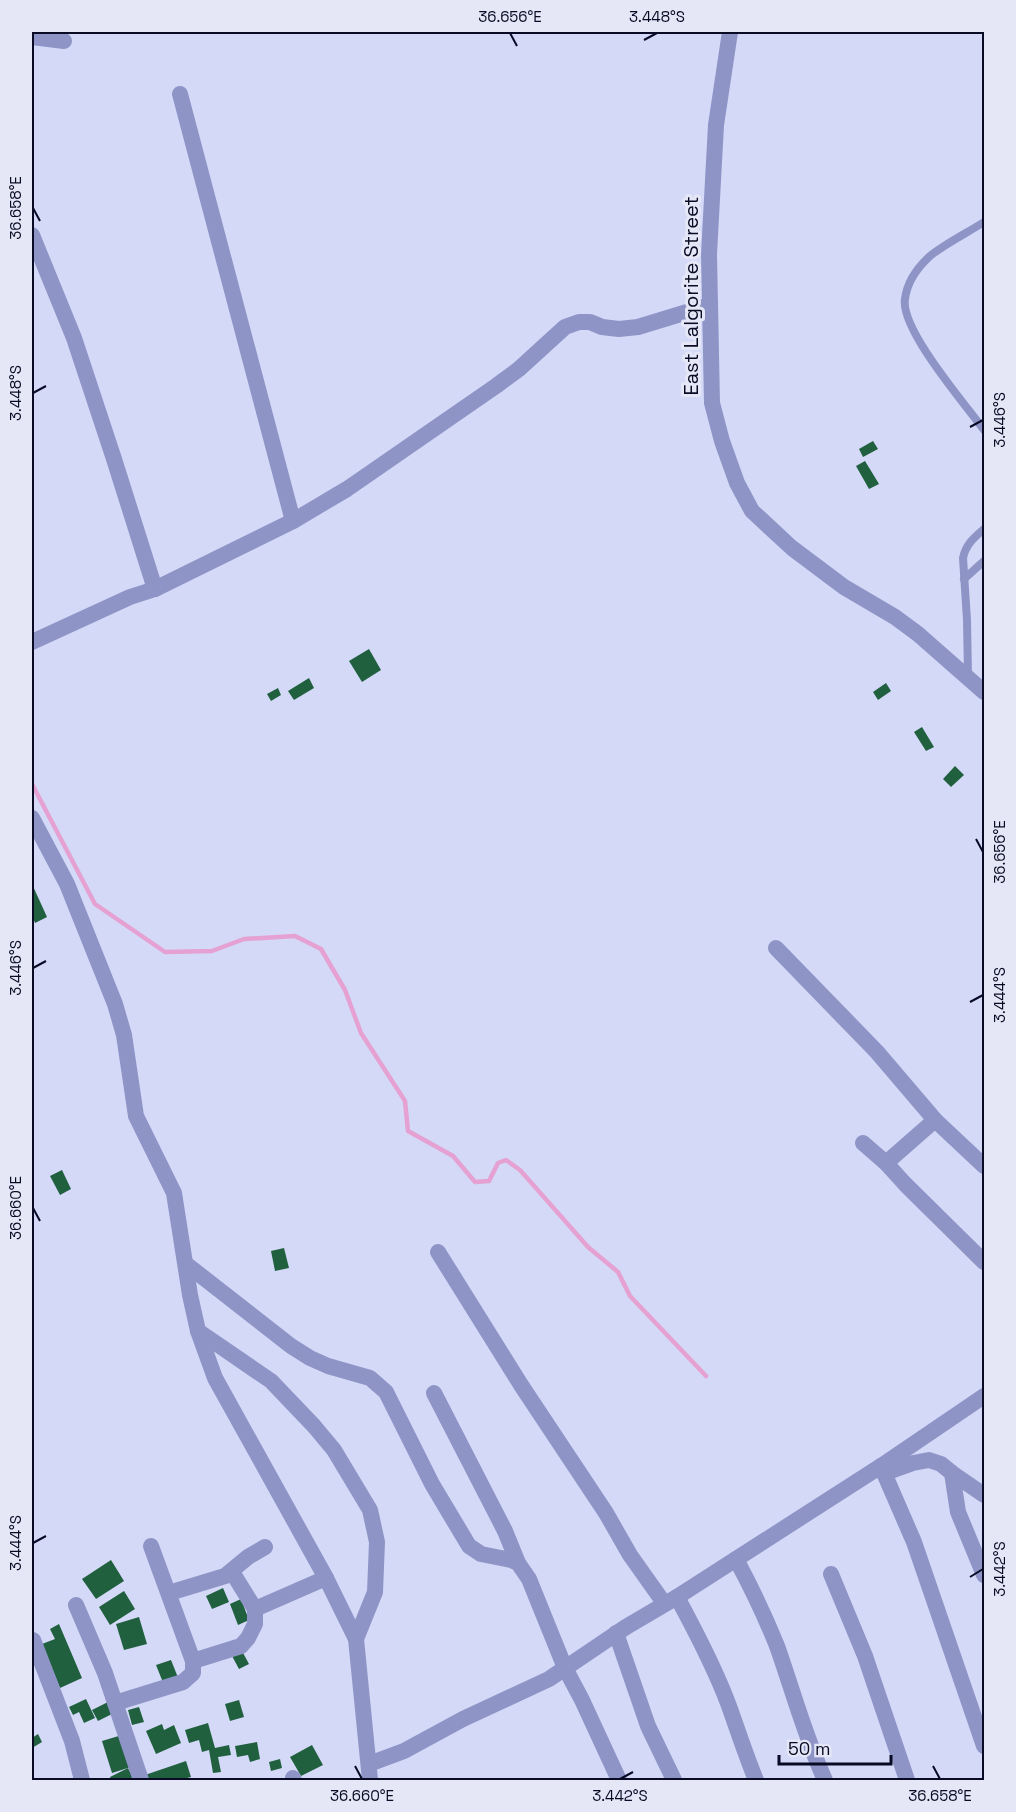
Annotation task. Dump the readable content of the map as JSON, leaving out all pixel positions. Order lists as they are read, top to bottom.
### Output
{
  "streets": {
    "street": ["East Lalgorite Street"]
  },
  "scale_bar": "50 m",
  "coordinates": [
    "36.656°E",
    "3.448°S",
    "36.658°E",
    "3.446°S",
    "3.444°S",
    "36.660°E",
    "3.442°S"
  ]
}
